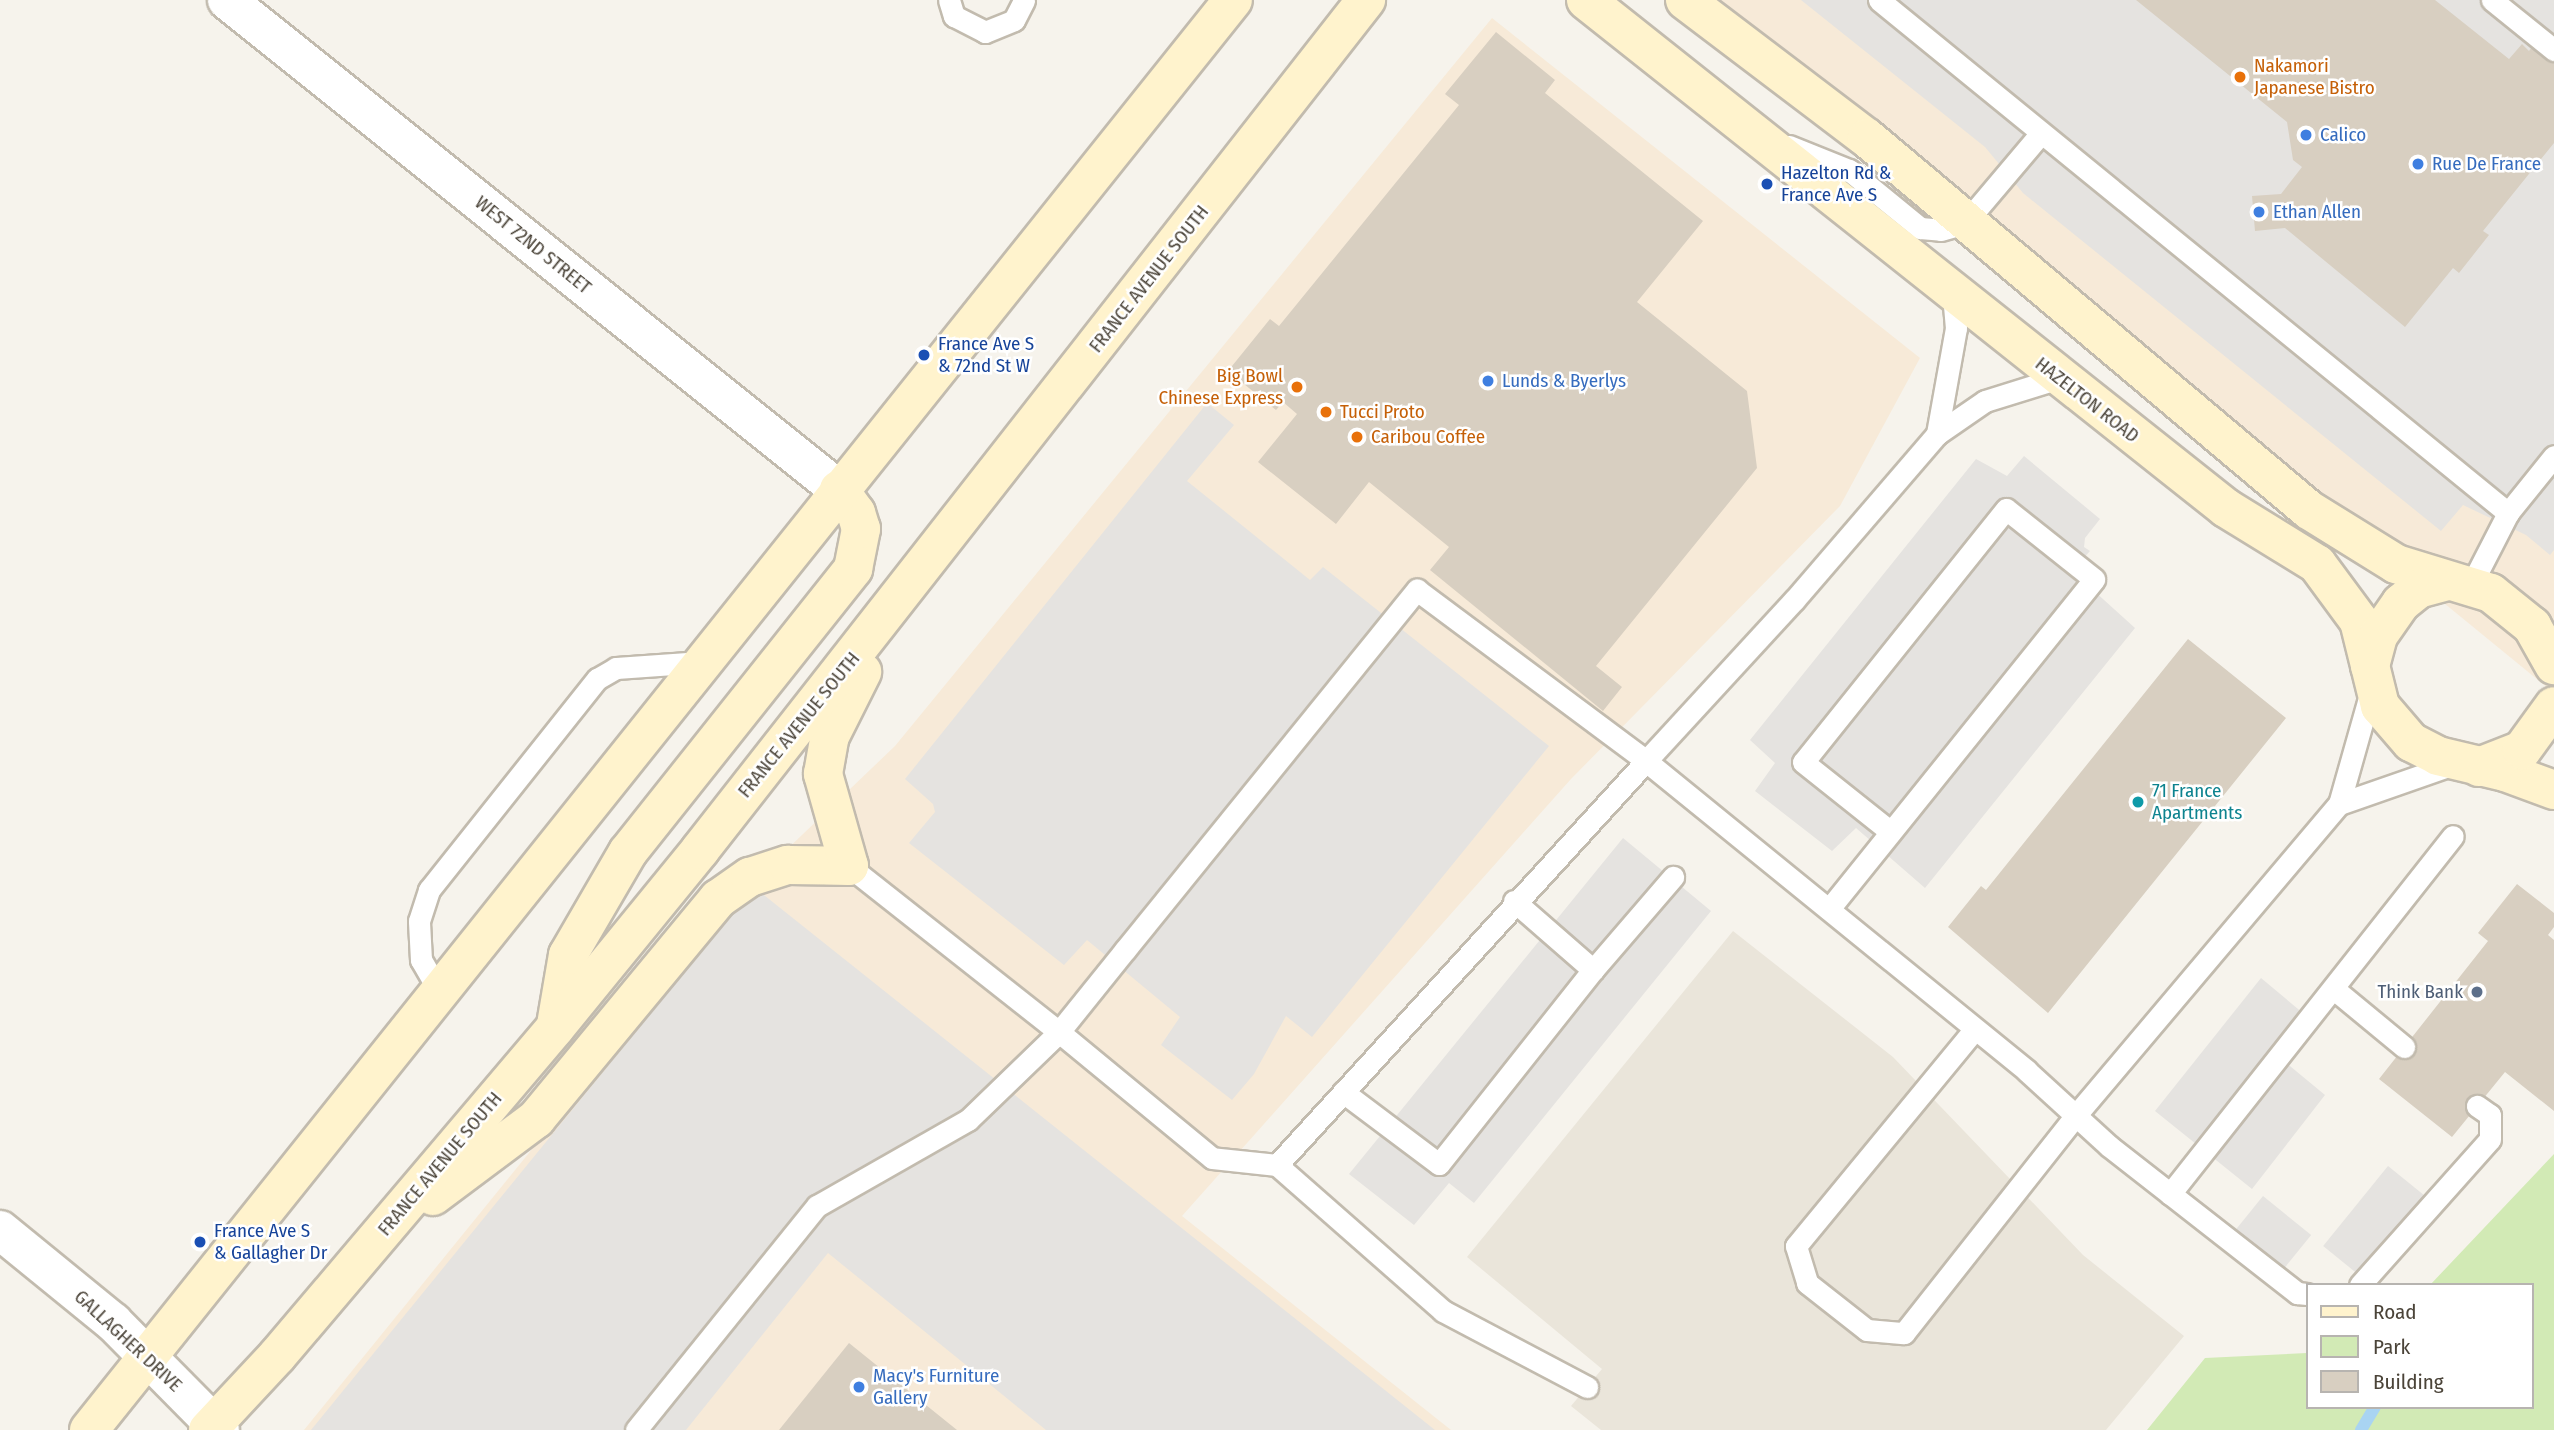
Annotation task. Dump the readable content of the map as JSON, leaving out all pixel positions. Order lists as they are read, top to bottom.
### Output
{
  "streets": {
    "main road": ["FRANCE AVENUE SOUTH", "HAZELTON ROAD"],
    "street": ["WEST 72ND STREET", "GALLAGHER DRIVE"]
  },
  "crossings": [
    ["FRANCE AVENUE SOUTH", "GALLAGHER DRIVE"]
  ],
  "places": [
    "Nakamori Japanese Bistro",
    "Calico",
    "Rue De France",
    "Hazelton Rd & France Ave S",
    "Ethan Allen",
    "France Ave S & 72nd St W",
    "Lunds & Byerlys",
    "Big Bowl Chinese Express",
    "Tucci Proto",
    "Caribou Coffee",
    "71 France Apartments",
    "Think Bank",
    "France Ave S & Gallagher Dr",
    "Macy's Furniture Gallery"
  ],
  "legend": ["Road", "Park", "Building"]
}
